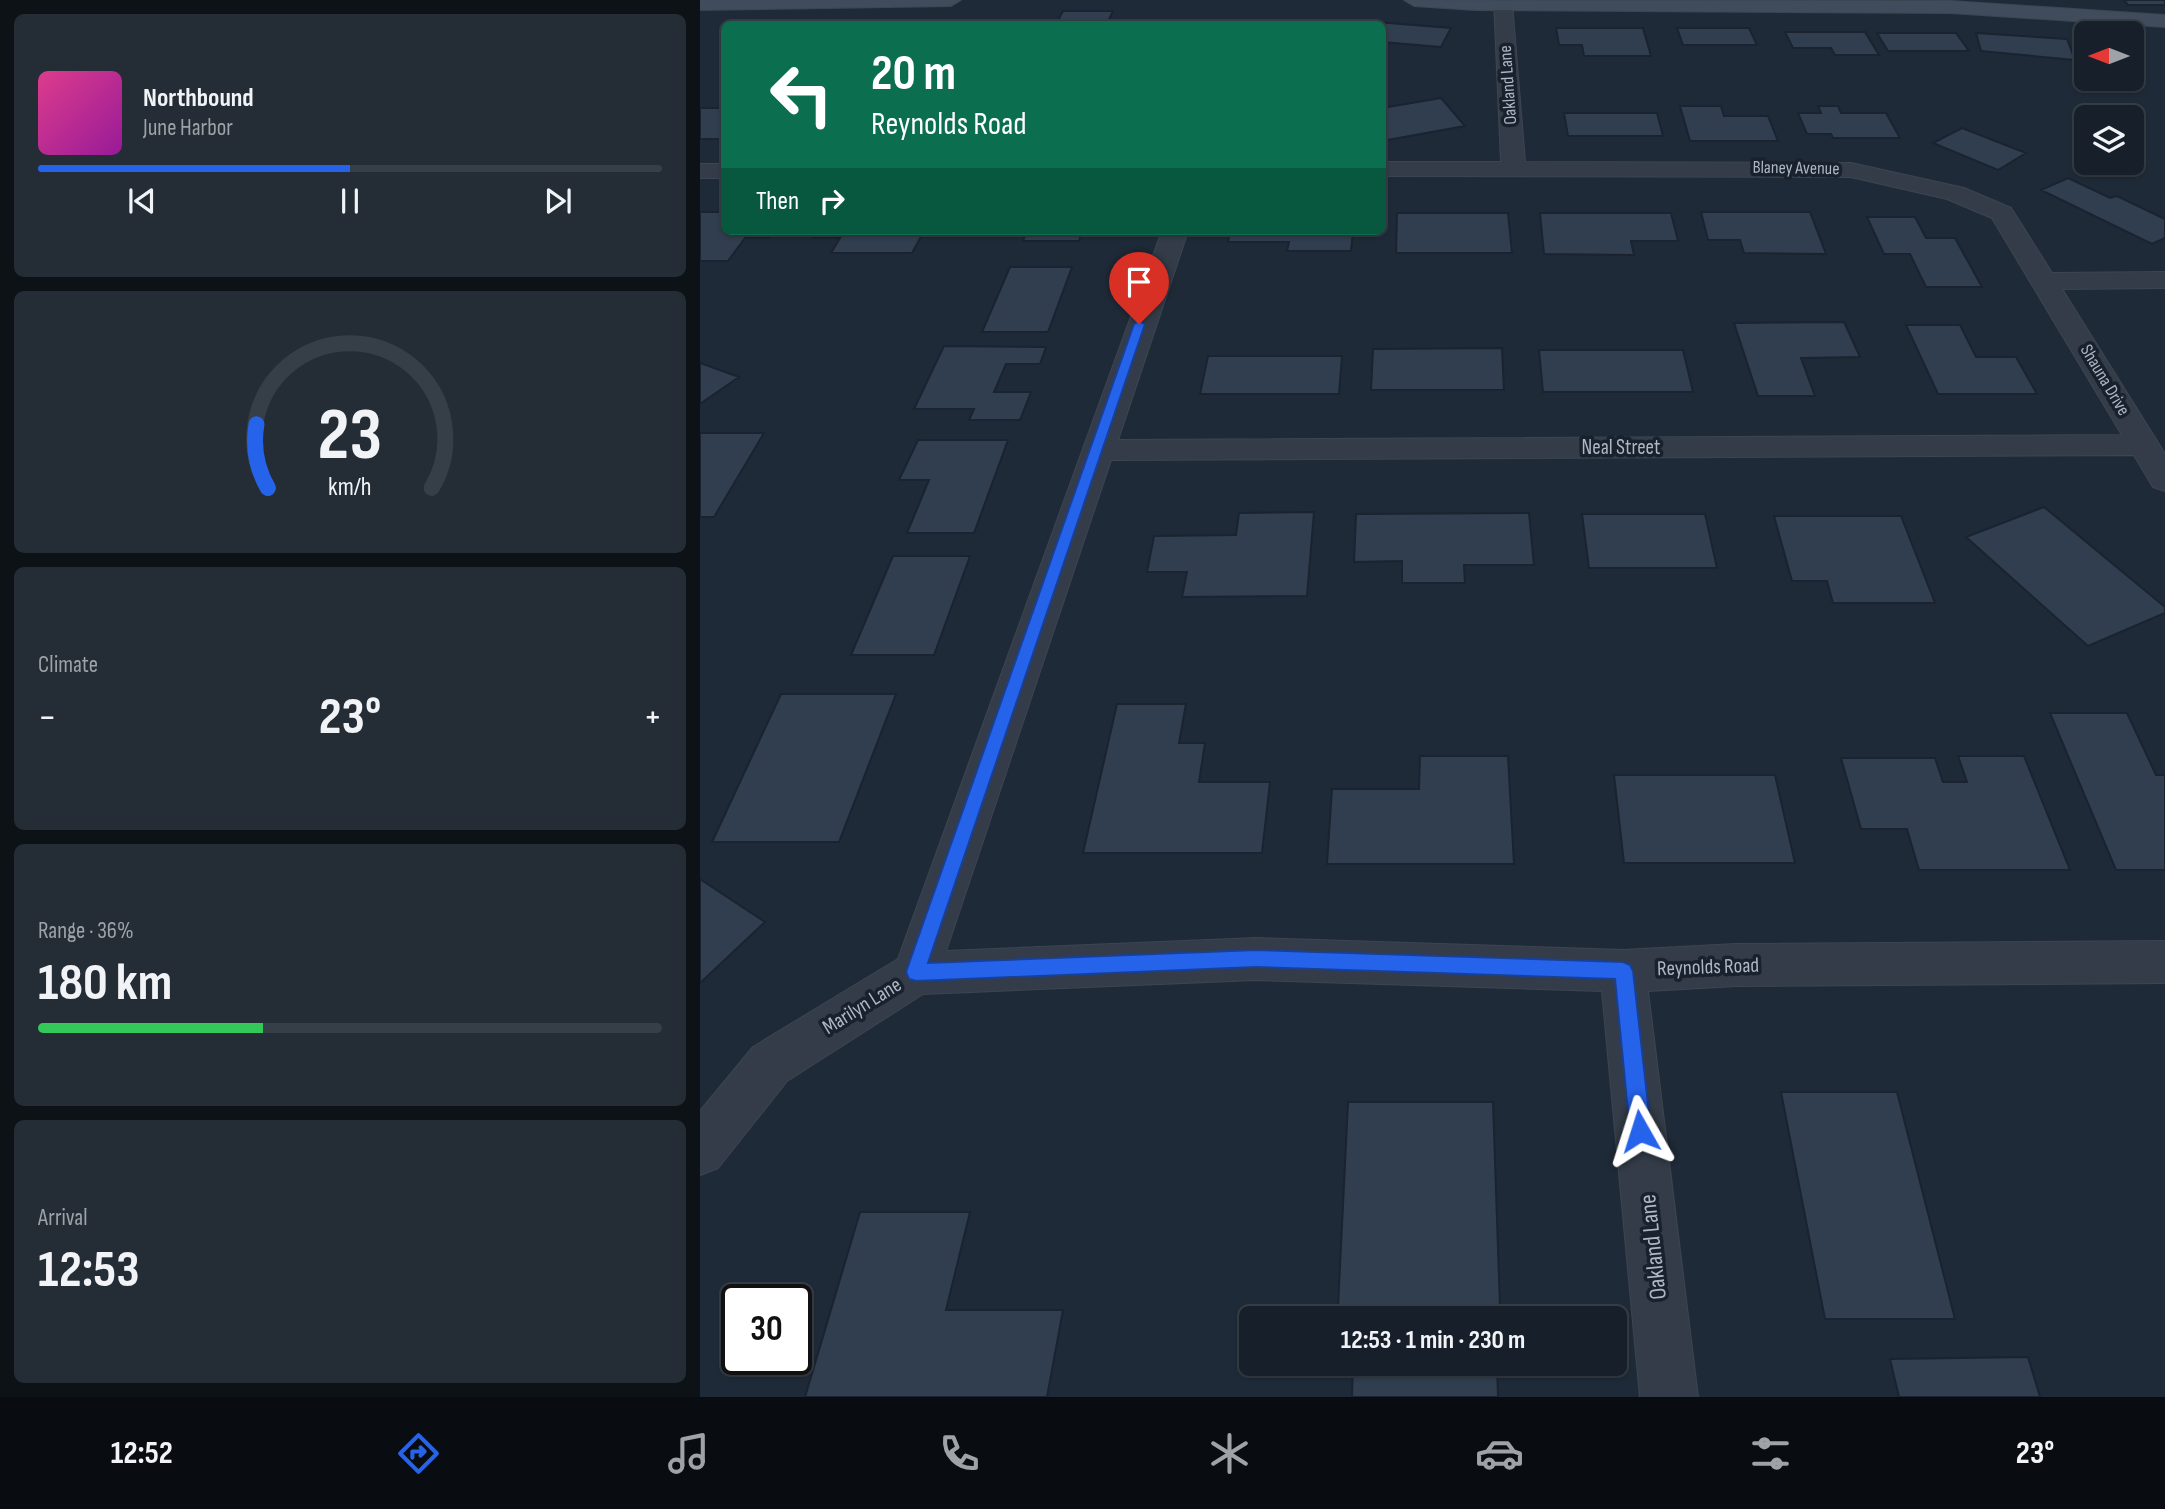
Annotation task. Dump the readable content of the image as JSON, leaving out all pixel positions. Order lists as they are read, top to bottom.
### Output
{
  "streets": {
    "street": [
      "Oakland Lane",
      "Blaney Avenue",
      "Shauna Drive",
      "Neal Street",
      "Reynolds Road",
      "Marilyn Lane"
    ]
  },
  "crossings": [
    ["Oakland Lane", "Blaney Avenue"],
    ["Oakland Lane", "Reynolds Road"],
    ["Blaney Avenue", "Shauna Drive"],
    ["Shauna Drive", "Neal Street"],
    ["Neal Street", "Marilyn Lane"],
    ["Reynolds Road", "Marilyn Lane"]
  ],
  "north": "left",
  "page": {
    "turn": ["20 m", "Reynolds Road"],
    "song": ["Northbound", "June Harbor"],
    "then": "Then",
    "tile": [
      "Climate",
      ["Range · 36%", "180 km"],
      ["Arrival", "12:53"]
    ],
    "heat": ["−", "23°", "+"],
    "limit": "30",
    "trip": "12:53 · 1 min · 230 m",
    "tabs": ["12:52", "23°"],
    "gauge": ["23", "km/h"]
  }
}
